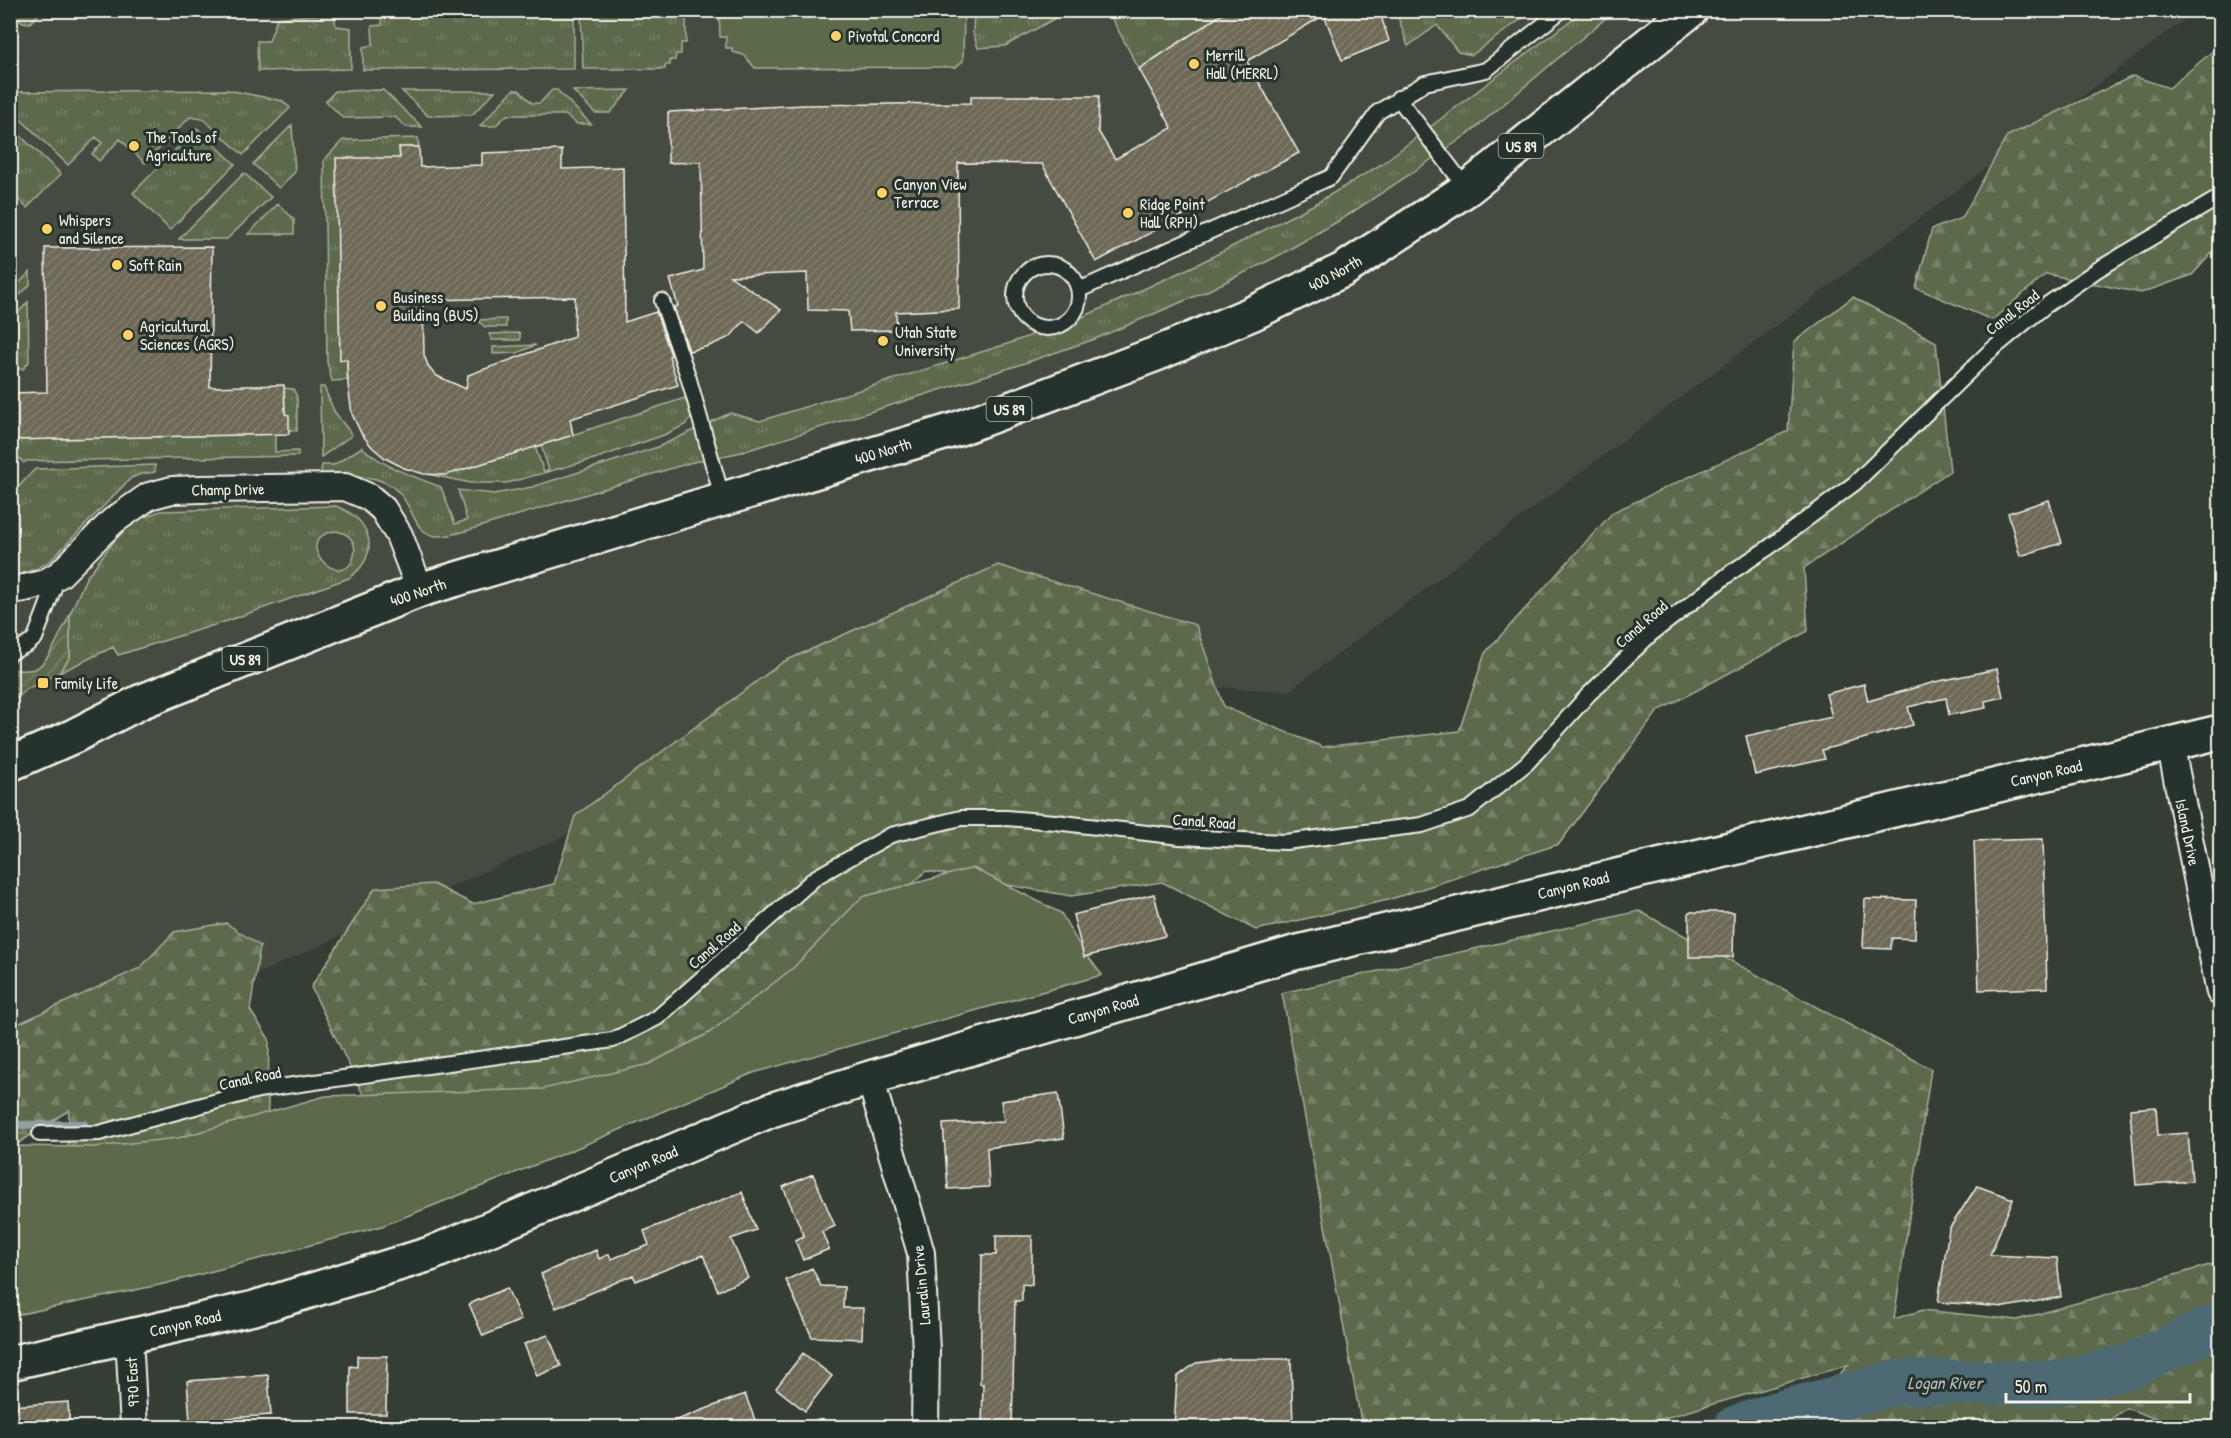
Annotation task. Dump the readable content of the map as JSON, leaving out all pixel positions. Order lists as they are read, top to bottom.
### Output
{
  "streets": {
    "street": [
      "US 89",
      "400 North",
      "Champ Drive",
      "Canyon Road",
      "Island Drive",
      "Lauralin Drive",
      "970 East"
    ],
    "lane": ["Canal Road"]
  },
  "crossings": [
    ["400 North", "Champ Drive"],
    ["Canyon Road", "Island Drive"],
    ["Canyon Road", "Lauralin Drive"],
    ["Canyon Road", "970 East"]
  ],
  "water": ["Logan River"],
  "places": {
    "other": [
      "Pivotal Concord",
      "Merrill Hall (MERRL)",
      "The Tools of Agriculture",
      "Canyon View Terrace",
      "Ridge Point Hall (RPH)",
      "Whispers and Silence",
      "Soft Rain",
      "Business Building (BUS)",
      "Agricultural Sciences (AGRS)",
      "Utah State University"
    ],
    "transit": ["Family Life"]
  },
  "scale_bar": "50 m"
}
